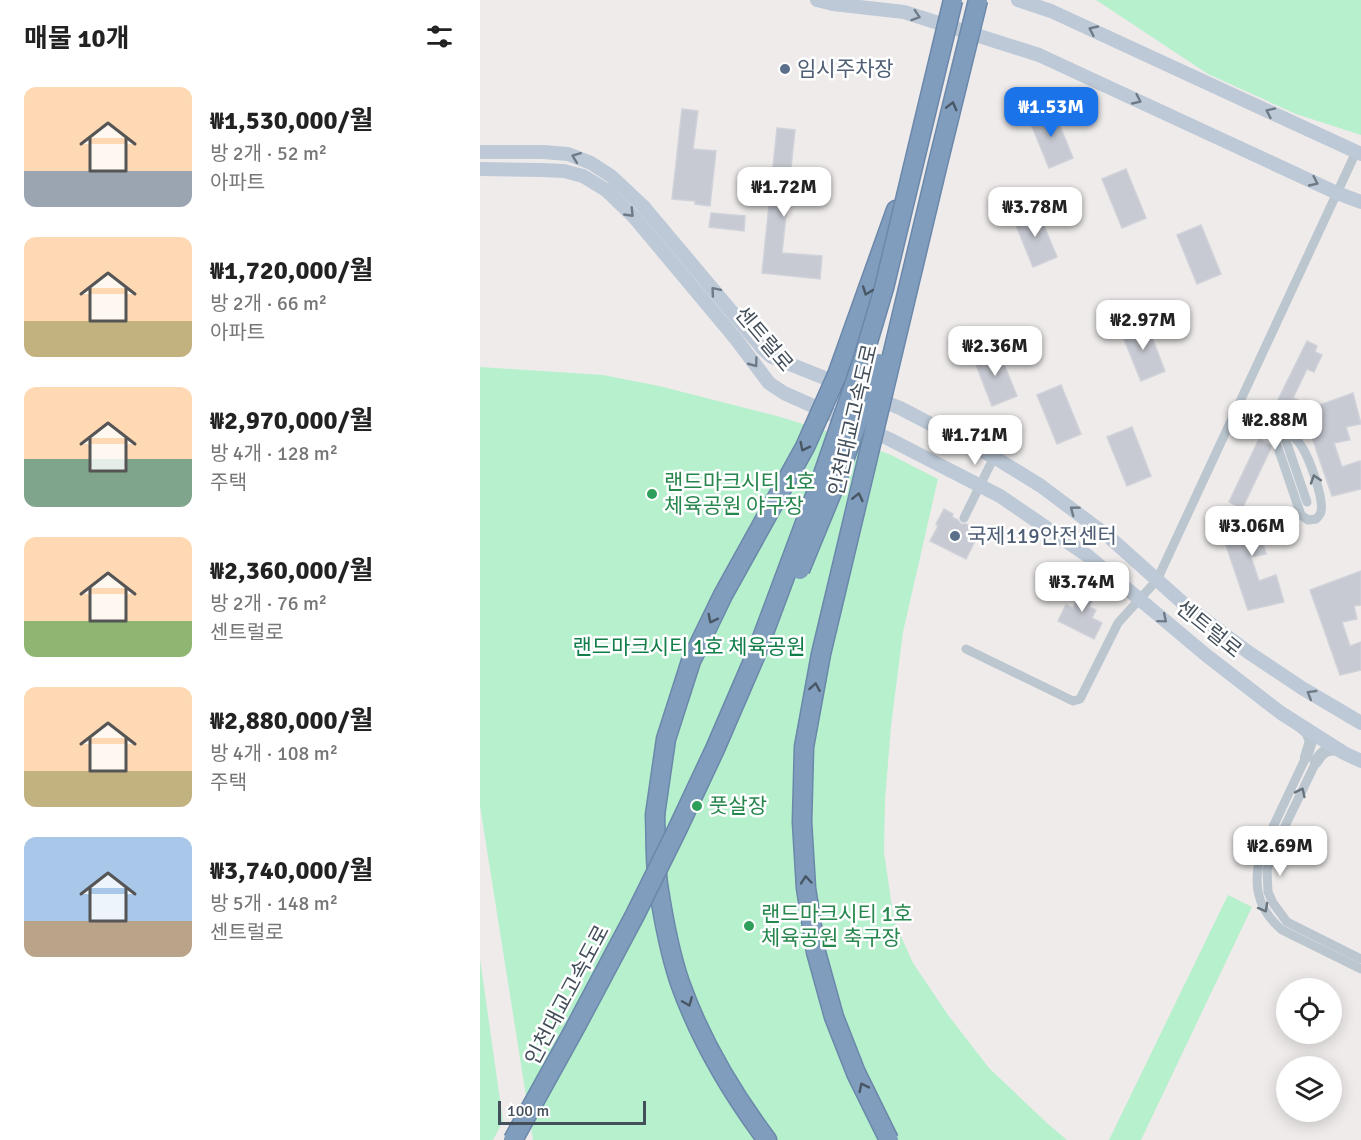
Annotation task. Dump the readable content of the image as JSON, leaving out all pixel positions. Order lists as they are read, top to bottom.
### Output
{
  "streets": {
    "highway": ["인천대교고속도로"],
    "main road": ["센트럴로"]
  },
  "parks": ["랜드마크시티 1호 체육공원"],
  "places": [
    "임시주차장",
    "랜드마크시티 1호 체육공원 야구장",
    "국제119안전센터",
    "풋살장",
    "랜드마크시티 1호 체육공원 축구장"
  ],
  "scale_bar": "100 m",
  "page": {
    "heading": "매물 10개",
    "list": [
      {
        "name": "₩1,530,000/월",
        "note": "방 2개 · 52 m² · 아파트"
      },
      {
        "name": "₩1,720,000/월",
        "note": "방 2개 · 66 m² · 아파트"
      },
      {
        "name": "₩2,970,000/월",
        "note": "방 4개 · 128 m² · 주택"
      },
      {
        "name": "₩2,360,000/월",
        "note": "방 2개 · 76 m² · 센트럴로"
      },
      {
        "name": "₩2,880,000/월",
        "note": "방 4개 · 108 m² · 주택"
      },
      {
        "name": "₩3,740,000/월",
        "note": "방 5개 · 148 m² · 센트럴로"
      }
    ],
    "price": [
      "₩1.53M",
      "₩1.72M",
      "₩3.78M",
      "₩2.97M",
      "₩2.36M",
      "₩2.88M",
      "₩1.71M",
      "₩3.06M",
      "₩3.74M",
      "₩2.69M"
    ],
    "scale": "100 m"
  }
}
